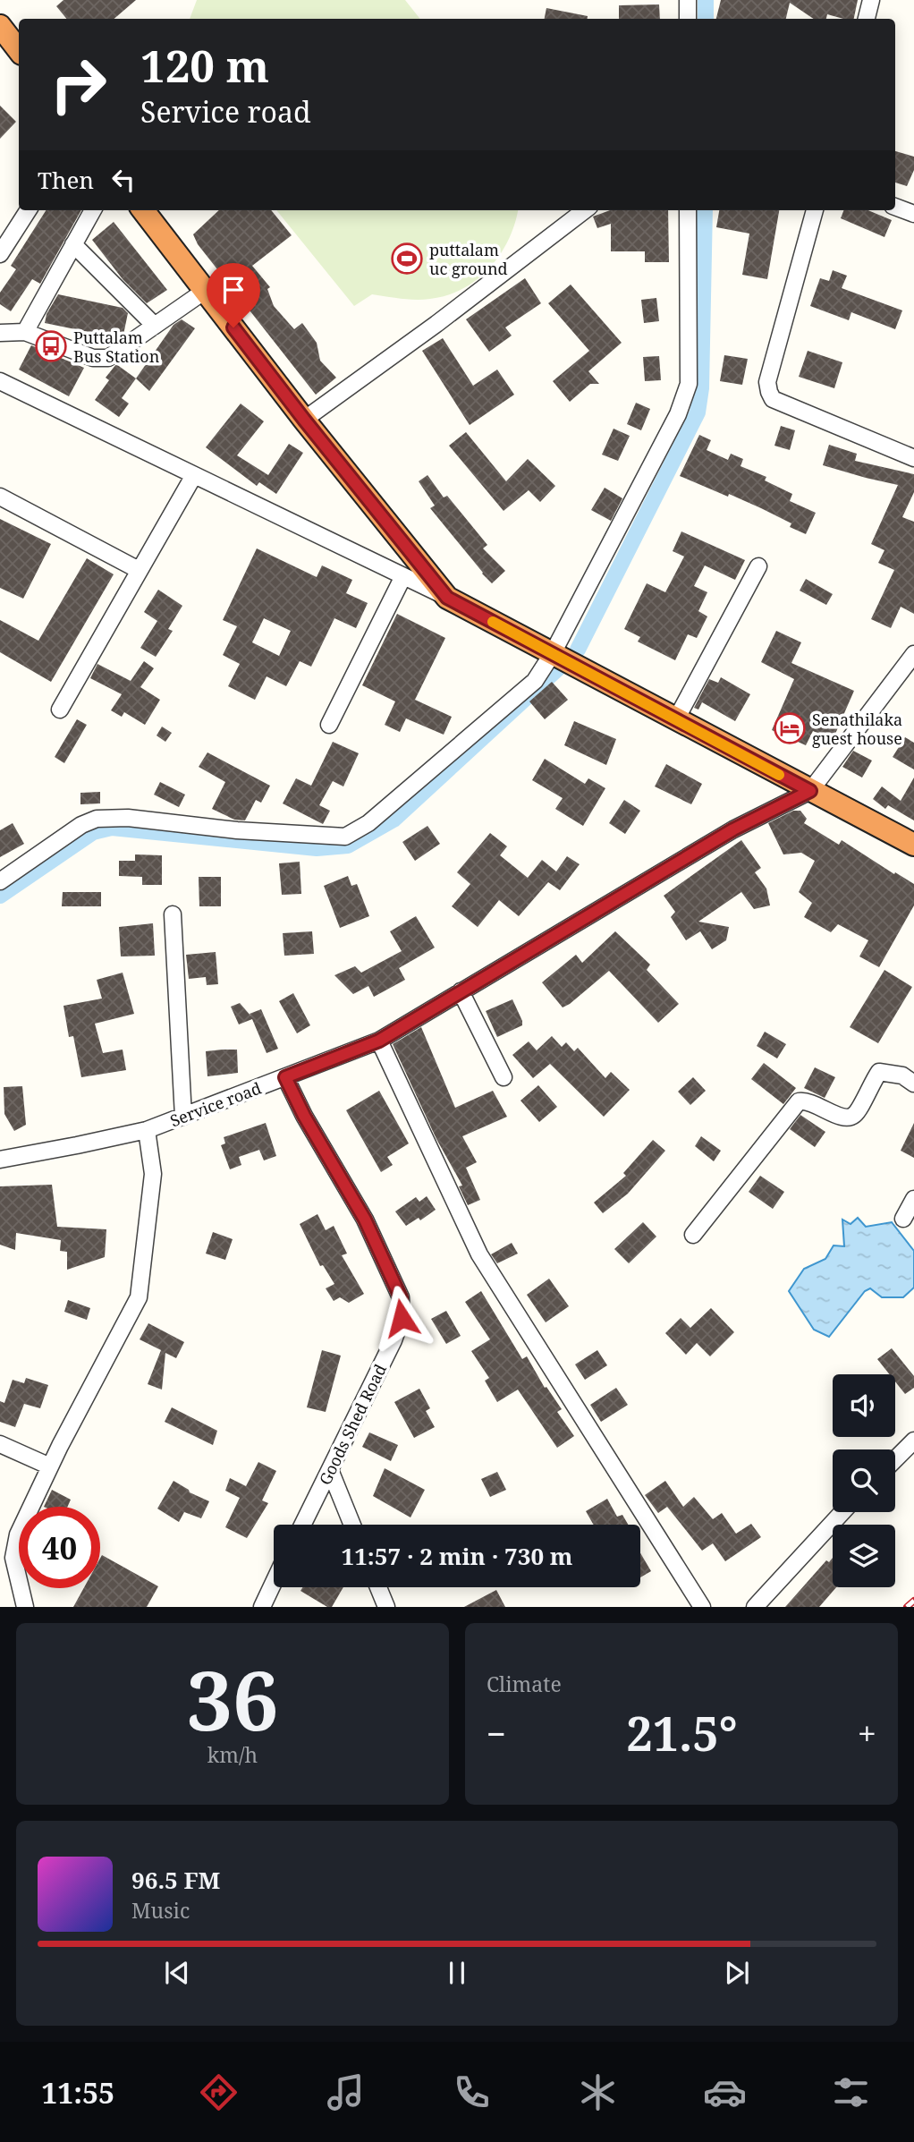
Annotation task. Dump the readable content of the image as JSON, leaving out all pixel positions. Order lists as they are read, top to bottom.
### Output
{
  "streets": {
    "street": ["Service road", "Goods Shed Road"]
  },
  "crossings": [
    ["Service road", "Goods Shed Road"]
  ],
  "places": {
    "sports": ["puttalam uc ground"],
    "bus stop": ["Puttalam Bus Station"],
    "hotel": ["Senathilaka guest house"]
  },
  "page": {
    "turn": ["120 m", "Service road"],
    "then": "Then",
    "limit": "40",
    "trip": "11:57 · 2 min · 730 m",
    "tile": [
      ["36", "km/h"],
      "Climate"
    ],
    "heat": ["−", "21.5°", "+"],
    "song": ["96.5 FM", "Music"],
    "tabs": "11:55"
  }
}
